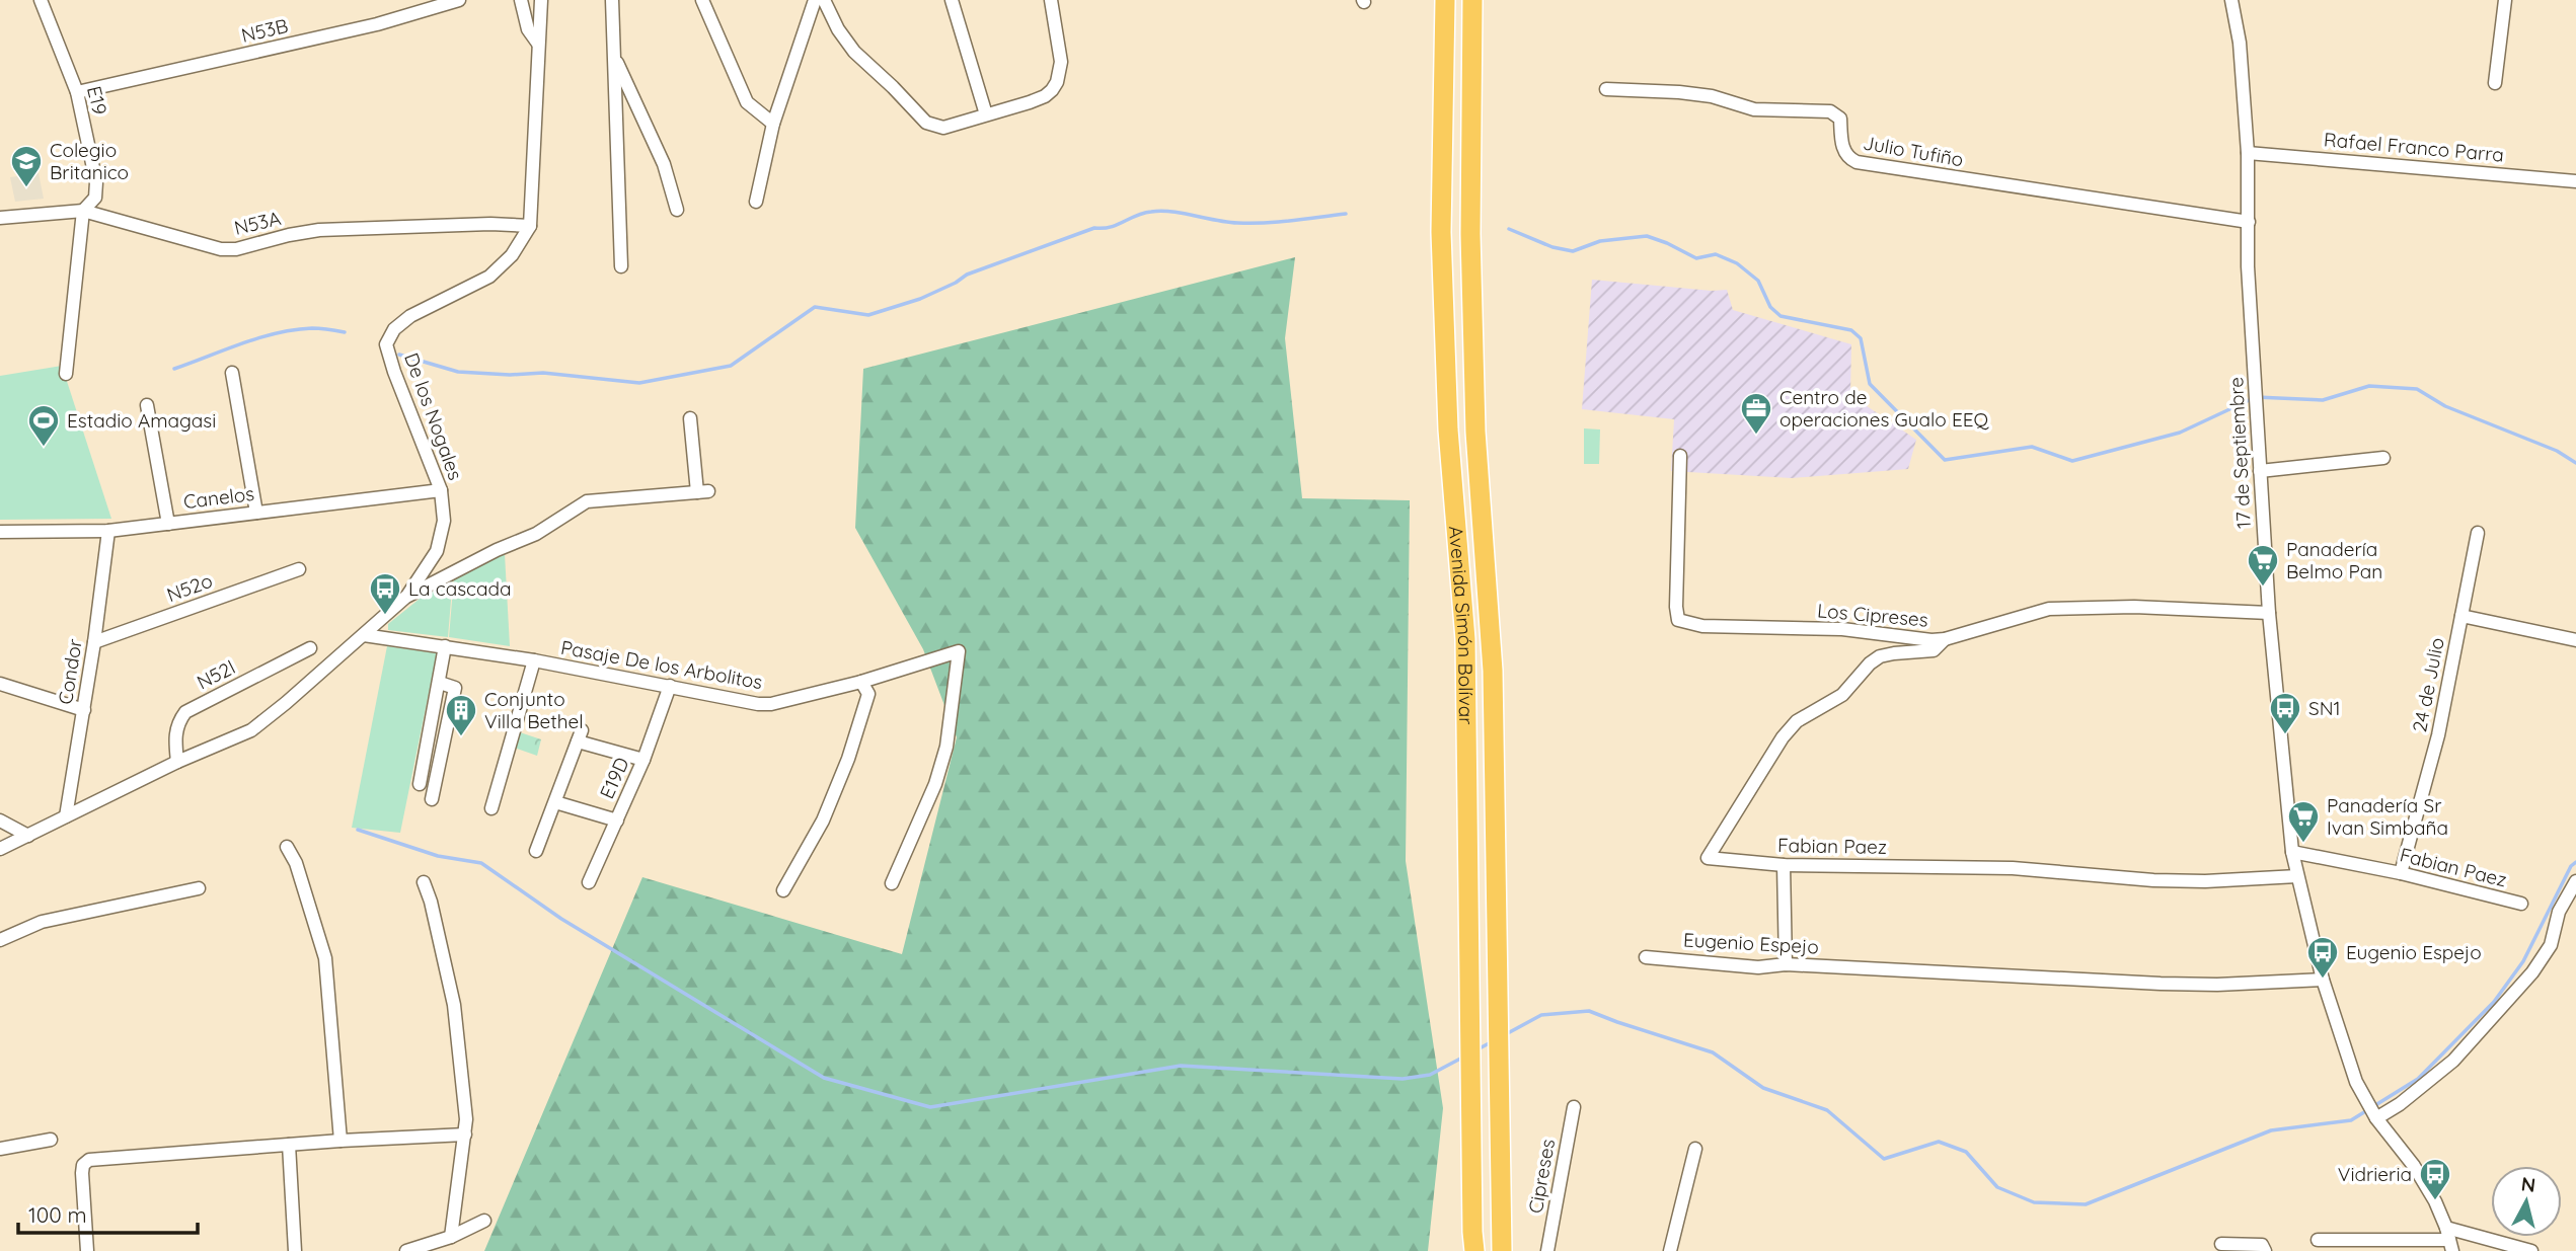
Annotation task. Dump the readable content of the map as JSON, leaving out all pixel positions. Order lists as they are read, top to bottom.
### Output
{
  "streets": {
    "highway": ["Avenida Simón Bolívar"],
    "street": [
      "N53B",
      "E19",
      "Rafael Franco Parra",
      "Julio Tufiño",
      "N53A",
      "De los Nogales",
      "17 de Septiembre",
      "Canelos",
      "N52o",
      "Los Cipreses",
      "Pasaje De los Arbolitos",
      "Condor",
      "N52l",
      "24 de Julio",
      "E19D",
      "Fabian Paez",
      "Eugenio Espejo",
      "Cipreses"
    ]
  },
  "crossings": [
    ["N53B", "E19"],
    ["E19", "N53A"],
    ["Rafael Franco Parra", "17 de Septiembre"],
    ["Julio Tufiño", "17 de Septiembre"],
    ["N53A", "De los Nogales"],
    ["De los Nogales", "Canelos"],
    ["De los Nogales", "Pasaje De los Arbolitos"],
    ["De los Nogales", "Condor"],
    ["De los Nogales", "N52l"],
    ["17 de Septiembre", "Los Cipreses"],
    ["17 de Septiembre", "Fabian Paez"],
    ["17 de Septiembre", "Eugenio Espejo"],
    ["Canelos", "Condor"],
    ["N52o", "Condor"],
    ["Los Cipreses", "Fabian Paez"],
    ["Pasaje De los Arbolitos", "E19D"],
    ["24 de Julio", "Fabian Paez"]
  ],
  "places": {
    "school or university": ["Colegio Britanico"],
    "office": ["Centro de operaciones Gualo EEQ"],
    "sports": ["Estadio Amagasi"],
    "supermarket": ["Panadería Belmo Pan", "Panadería Sr Ivan Simbaña"],
    "bus stop": [
      "La cascada",
      "SN1",
      "Eugenio Espejo",
      "Vidrieria"
    ],
    "building": ["Conjunto Villa Bethel"]
  },
  "scale_bar": "100 m",
  "north": "top"
}
